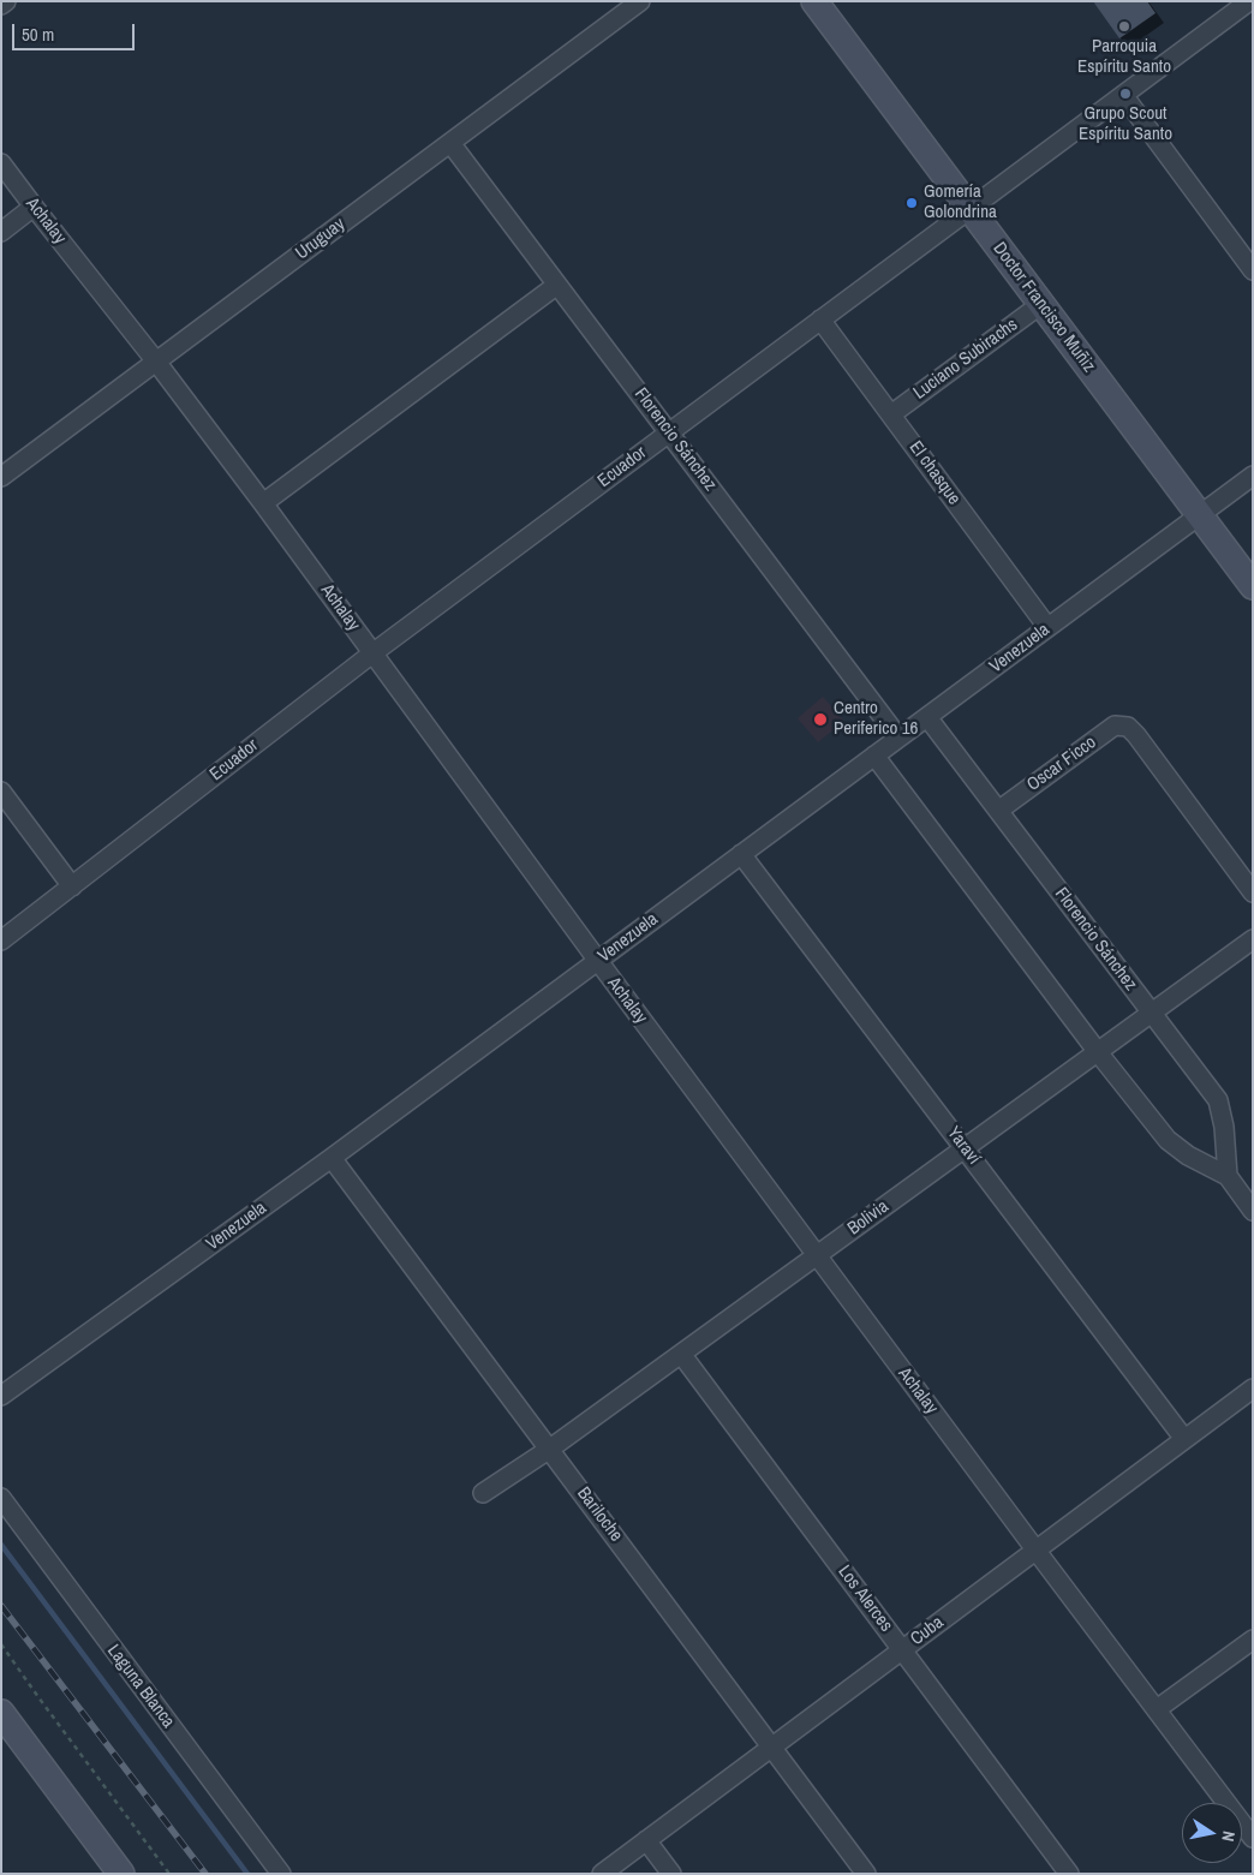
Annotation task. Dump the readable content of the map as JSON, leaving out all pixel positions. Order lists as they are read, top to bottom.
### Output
{
  "streets": {
    "main road": ["Doctor Francisco Muñiz"],
    "street": [
      "Achalay",
      "Uruguay",
      "Luciano Subirachs",
      "Florencio Sánchez",
      "Ecuador",
      "El chasque",
      "Venezuela",
      "Oscar Ficco",
      "Yaraví",
      "Bolivia",
      "Bariloche",
      "Los Alerces",
      "Cuba",
      "Laguna Blanca"
    ]
  },
  "crossings": [
    ["Achalay", "Uruguay"],
    ["Achalay", "Ecuador"],
    ["Achalay", "Venezuela"],
    ["Achalay", "Bolivia"],
    ["Achalay", "Cuba"],
    ["Uruguay", "Florencio Sánchez"],
    ["Doctor Francisco Muñiz", "Luciano Subirachs"],
    ["Doctor Francisco Muñiz", "Ecuador"],
    ["Doctor Francisco Muñiz", "Venezuela"],
    ["Luciano Subirachs", "El chasque"],
    ["Florencio Sánchez", "Ecuador"],
    ["Florencio Sánchez", "Venezuela"],
    ["Florencio Sánchez", "Oscar Ficco"],
    ["Florencio Sánchez", "Bolivia"],
    ["Ecuador", "El chasque"],
    ["El chasque", "Venezuela"],
    ["Venezuela", "Yaraví"],
    ["Venezuela", "Bariloche"],
    ["Yaraví", "Bolivia"],
    ["Yaraví", "Cuba"],
    ["Bolivia", "Bariloche"],
    ["Bolivia", "Los Alerces"],
    ["Bariloche", "Cuba"],
    ["Los Alerces", "Cuba"]
  ],
  "places": [
    "Parroquia Espíritu Santo",
    "Grupo Scout Espíritu Santo",
    "Gomería Golondrina",
    "Centro Periferico 16"
  ],
  "scale_bar": "50 m",
  "north": "right"
}
